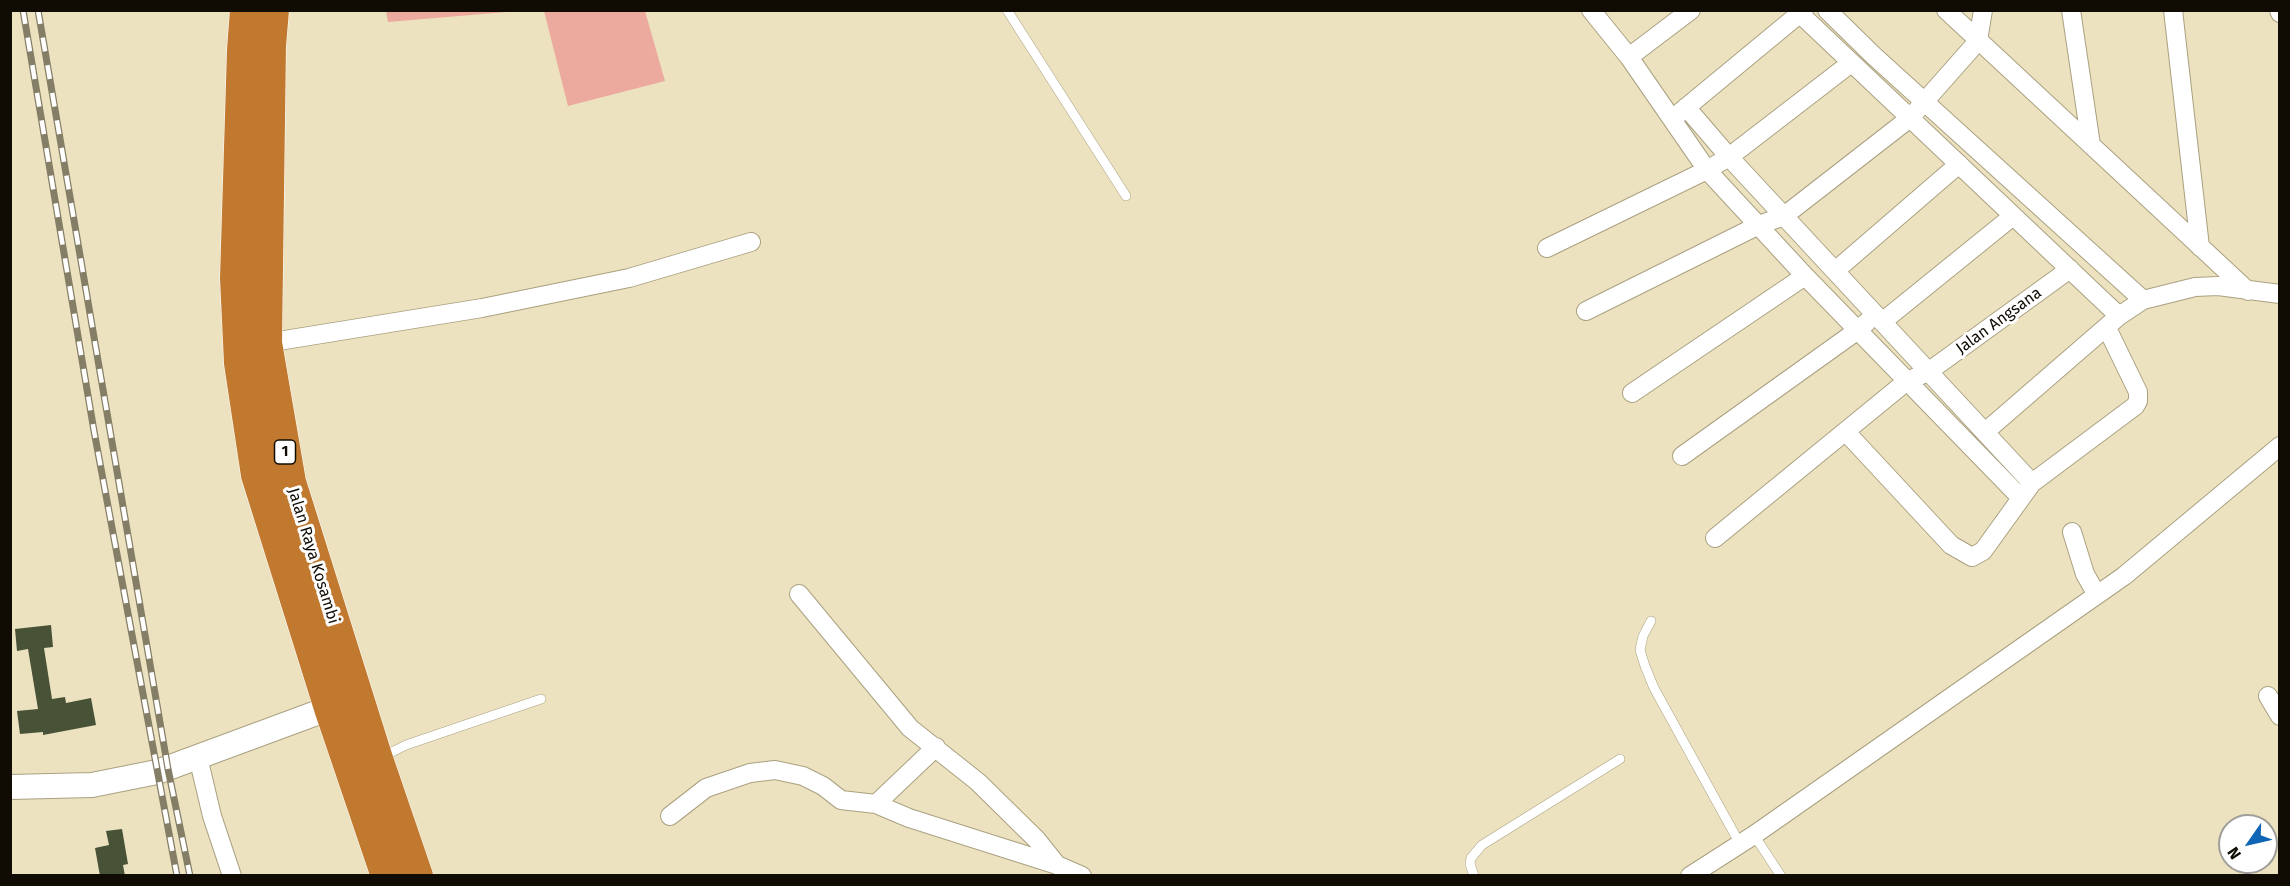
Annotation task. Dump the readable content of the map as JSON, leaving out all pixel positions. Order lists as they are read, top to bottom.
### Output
{
  "streets": {
    "highway": ["1", "Jalan Raya Kosambi"],
    "street": ["Jalan Angsana"]
  },
  "north": "bottom left"
}
